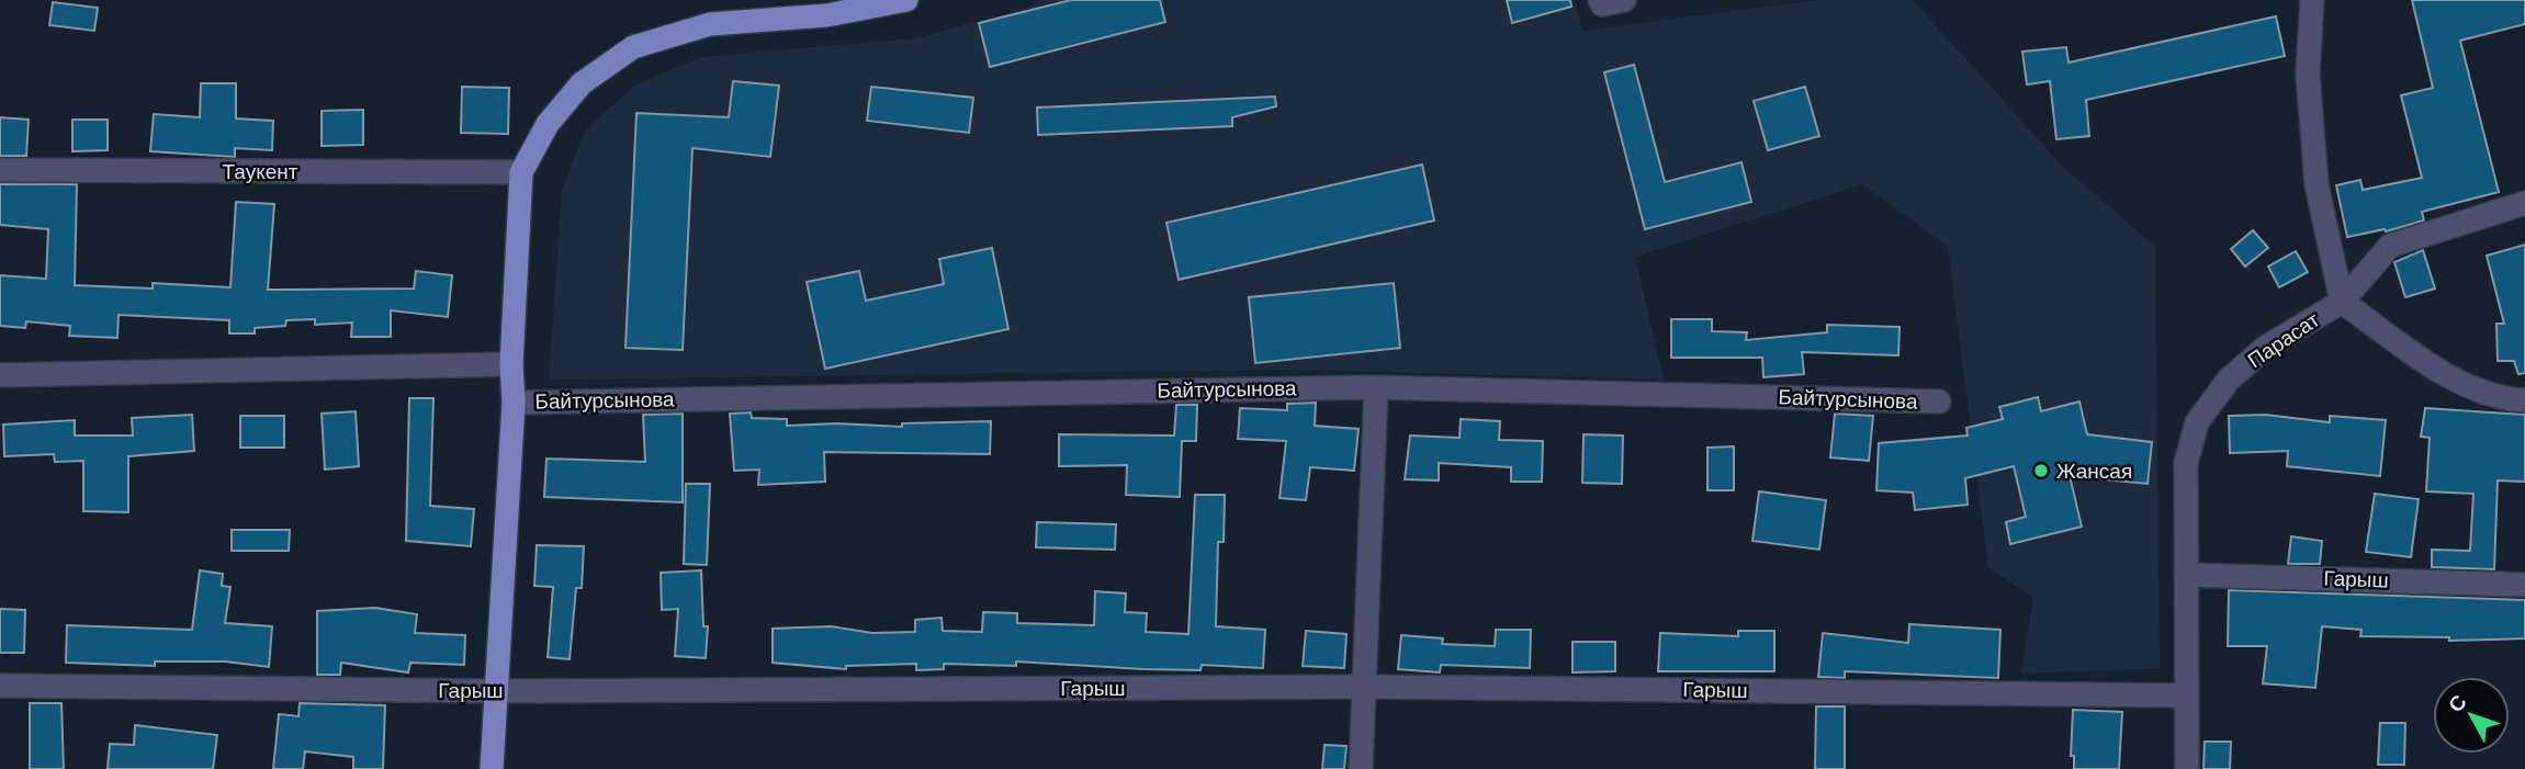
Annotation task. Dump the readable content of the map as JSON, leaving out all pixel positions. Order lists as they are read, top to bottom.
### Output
{
  "streets": {
    "street": [
      "Таукент",
      "Парасат",
      "Байтурсынова",
      "Гарыш"
    ]
  },
  "crossings": [
    ["Парасат", "Гарыш"]
  ],
  "places": ["Жансая"],
  "north": "top left"
}
